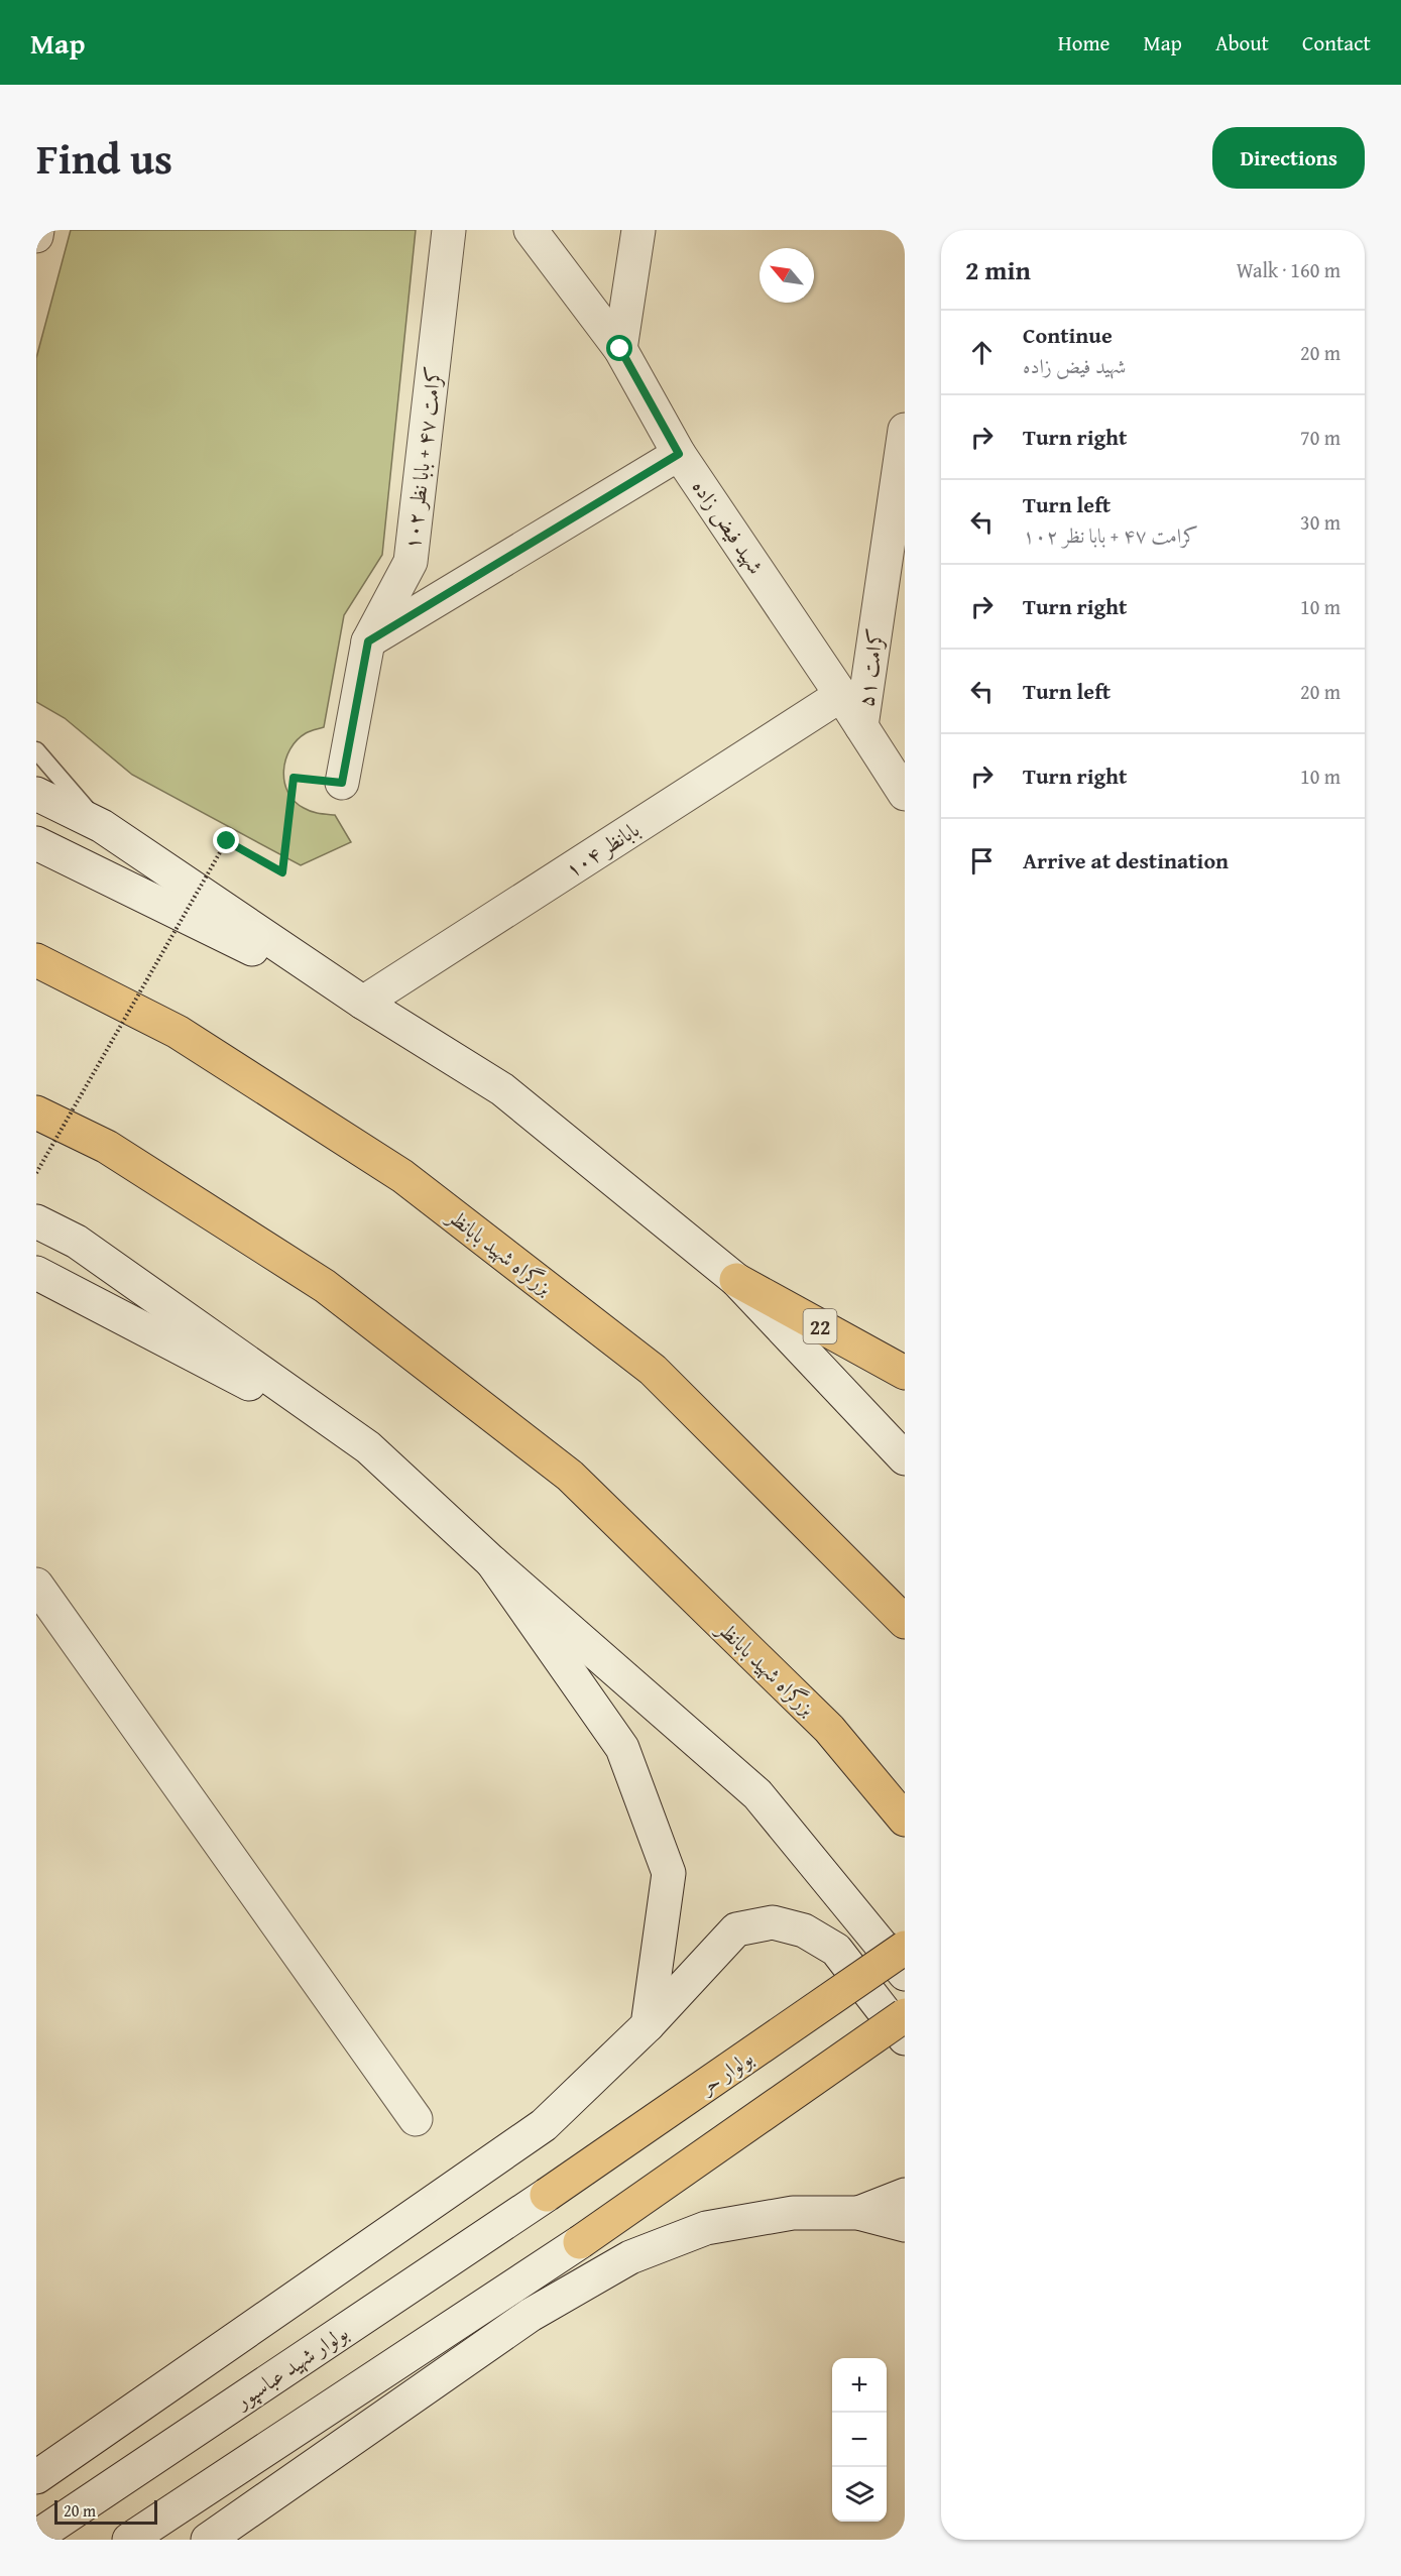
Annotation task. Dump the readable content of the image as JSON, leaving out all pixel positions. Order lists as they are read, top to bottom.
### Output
{
  "streets": {
    "main road": [
      "کرامت ۴۷ + بابا نظر ۱۰۲",
      "شهید فیض زاده",
      "کرامت ۵۱",
      "بابانظر ۱۰۴",
      "بزرگراه شهید بابانظر",
      "22",
      "بولوار حر",
      "بولوار شهید عباسپور"
    ]
  },
  "crossings": [
    ["شهید فیض زاده", "کرامت ۵۱"],
    ["شهید فیض زاده", "بابانظر ۱۰۴"],
    ["بولوار حر", "بولوار شهید عباسپور"]
  ],
  "scale_bar": "20 m",
  "north": "top left",
  "page": {
    "header": "Map",
    "nav": [
      "Home",
      "Map",
      "About",
      "Contact"
    ],
    "title": "Find us",
    "buttons": "Directions",
    "heading": ["2 min", "Walk · 160 m"],
    "list": [
      ["Continue", "شهید فیض زاده", "20 m"],
      ["Turn right", "70 m"],
      ["Turn left", "کرامت ۴۷ + بابا نظر ۱۰۲", "30 m"],
      ["Turn right", "10 m"],
      ["Turn left", "20 m"],
      ["Turn right", "10 m"],
      "Arrive at destination"
    ],
    "map_buttons": ["+", "−"],
    "scale": "20 m"
  }
}
